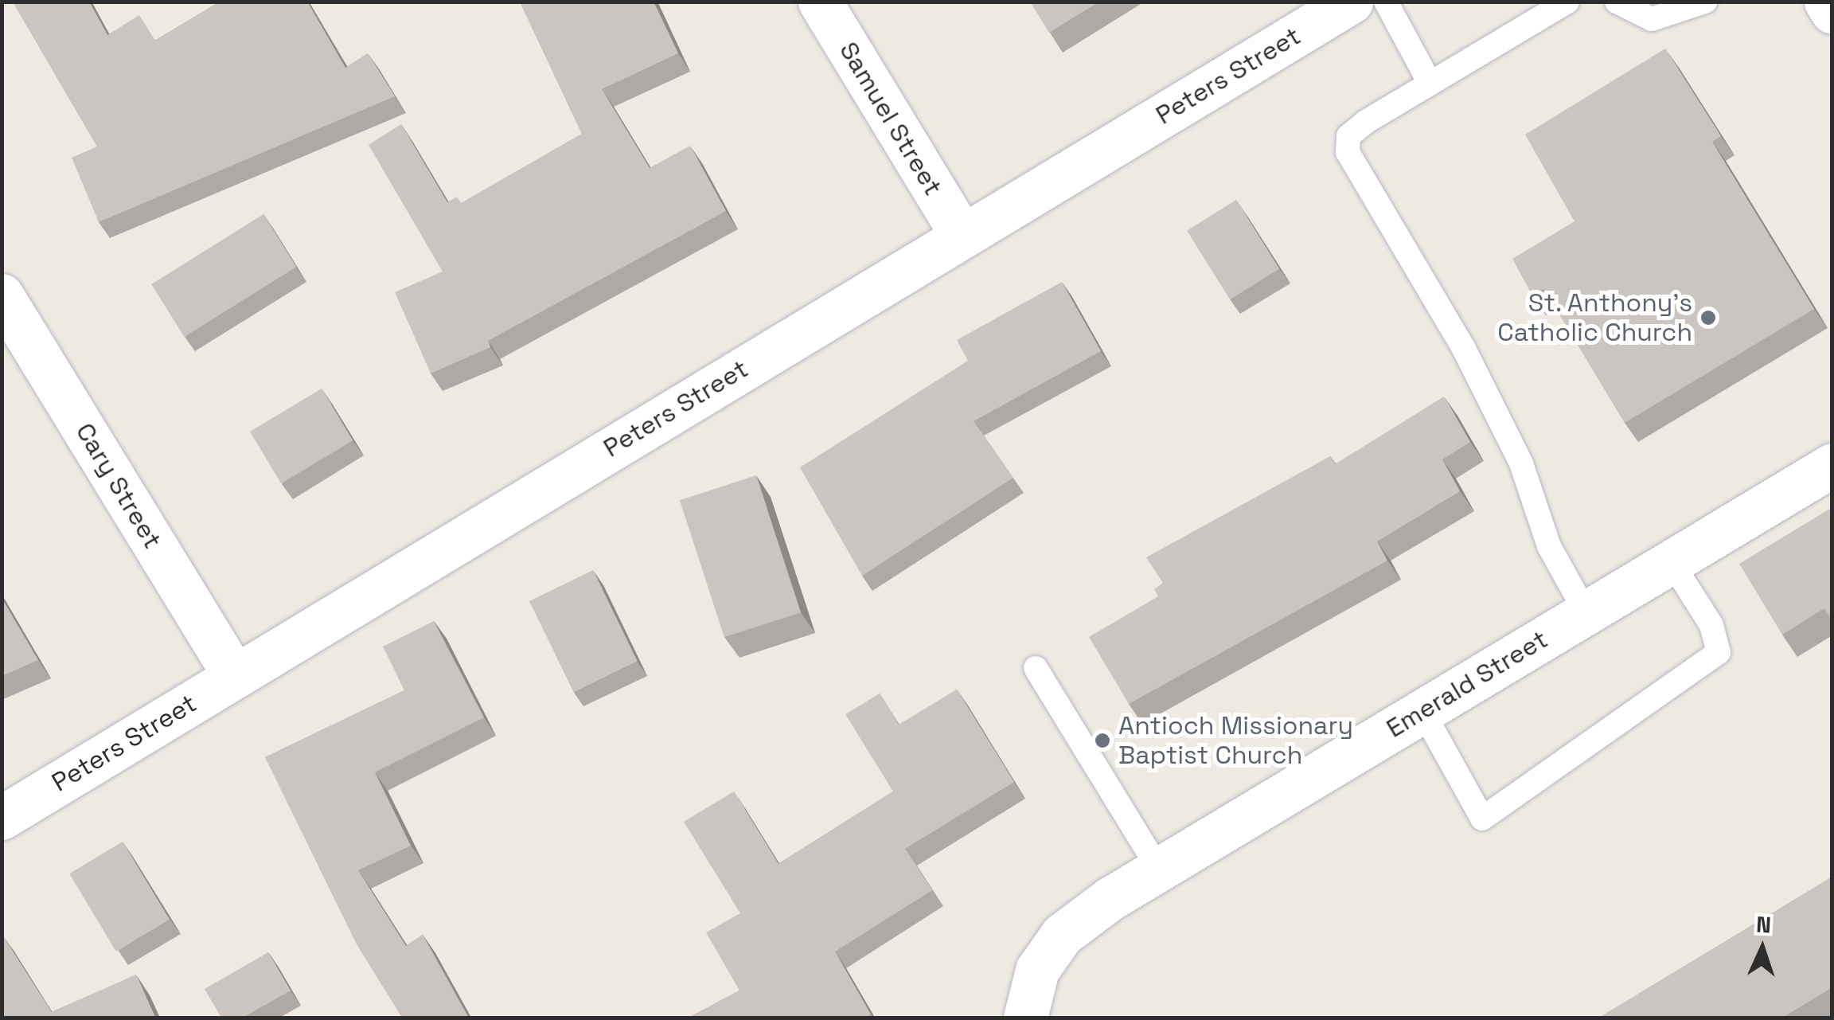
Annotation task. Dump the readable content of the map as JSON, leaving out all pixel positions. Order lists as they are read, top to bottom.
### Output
{
  "streets": {
    "street": [
      "Peters Street",
      "Samuel Street",
      "Cary Street",
      "Emerald Street"
    ]
  },
  "crossings": [
    ["Peters Street", "Samuel Street"],
    ["Peters Street", "Cary Street"]
  ],
  "places": ["St. Anthony's Catholic Church", "Antioch Missionary Baptist Church"],
  "north": "top"
}
